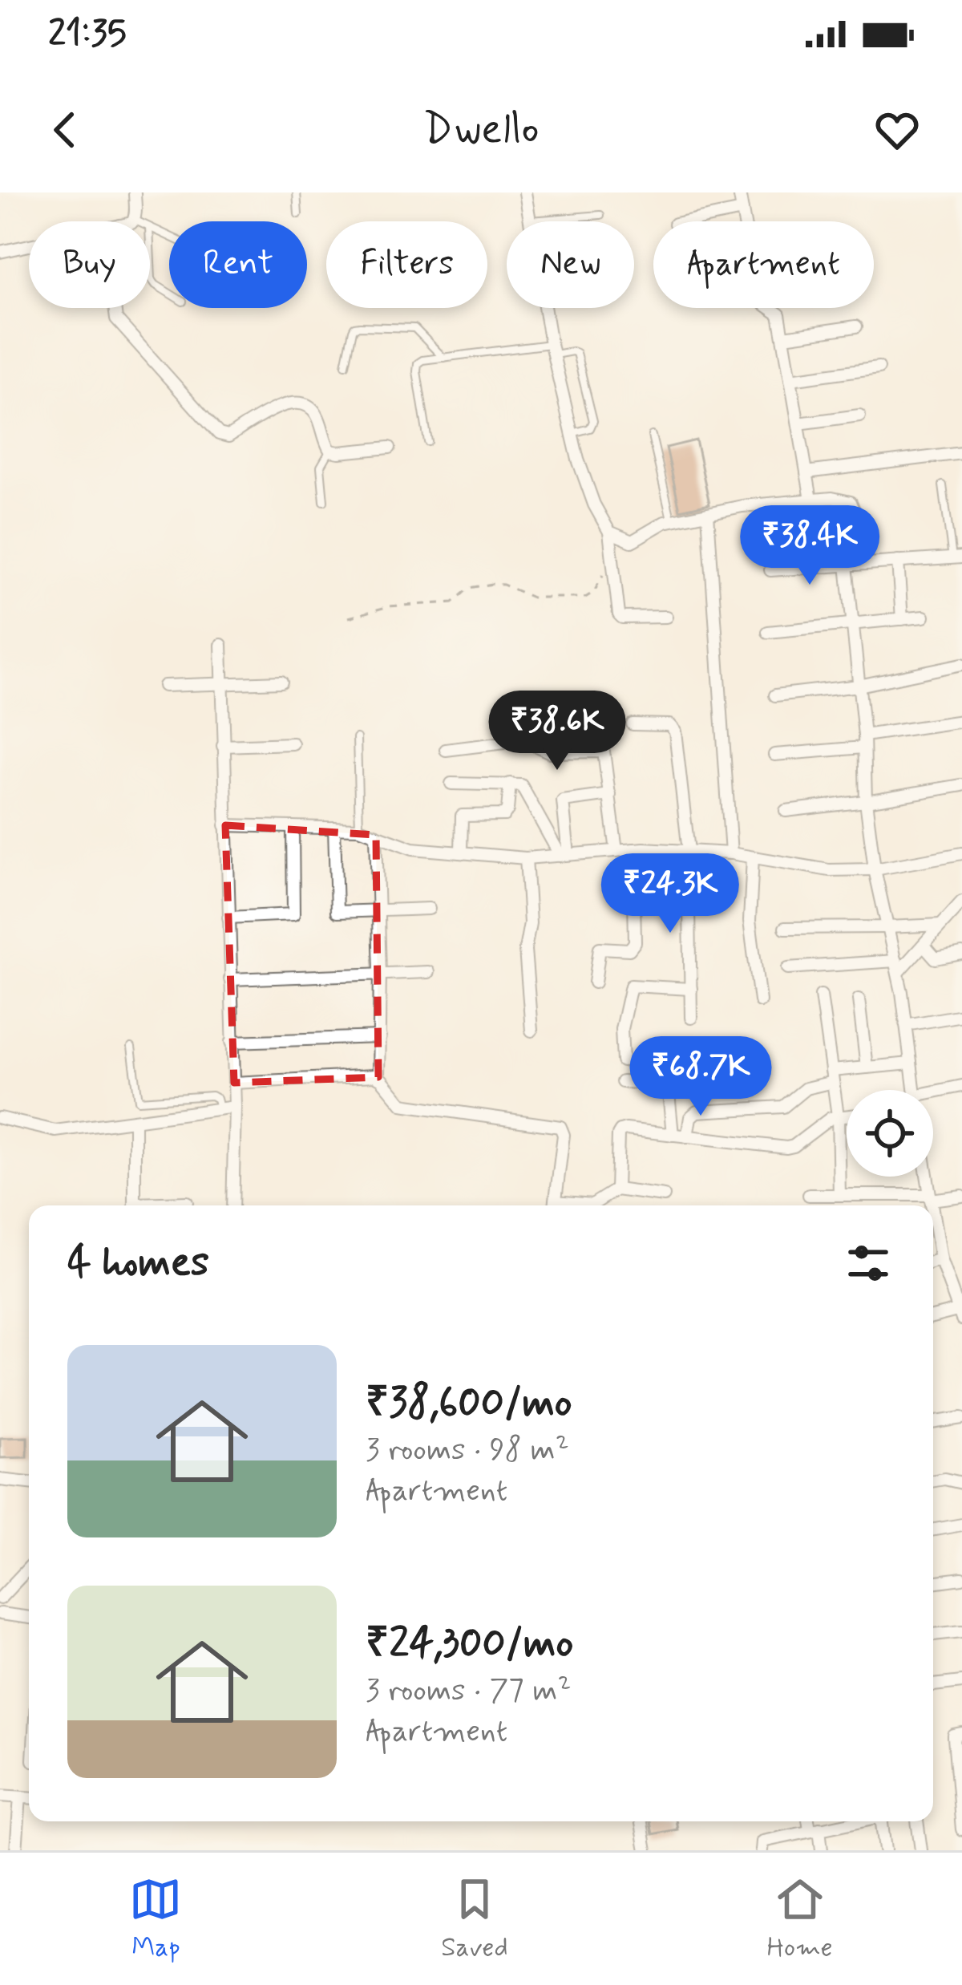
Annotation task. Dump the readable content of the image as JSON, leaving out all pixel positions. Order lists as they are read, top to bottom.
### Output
{
  "page": {
    "status": "21:35",
    "header": "Dwello",
    "chip": [
      "Buy",
      "Rent",
      "Filters",
      "New",
      "Apartment"
    ],
    "price": [
      "₹38.4K",
      "₹38.6K",
      "₹24.3K",
      "₹68.7K"
    ],
    "heading": "4 homes",
    "list": [
      {
        "name": "₹38,600/mo",
        "note": "3 rooms · 98 m² · Apartment"
      },
      {
        "name": "₹24,300/mo",
        "note": "3 rooms · 77 m² · Apartment"
      }
    ],
    "tabs": ["Map", "Saved", "Home"]
  }
}
